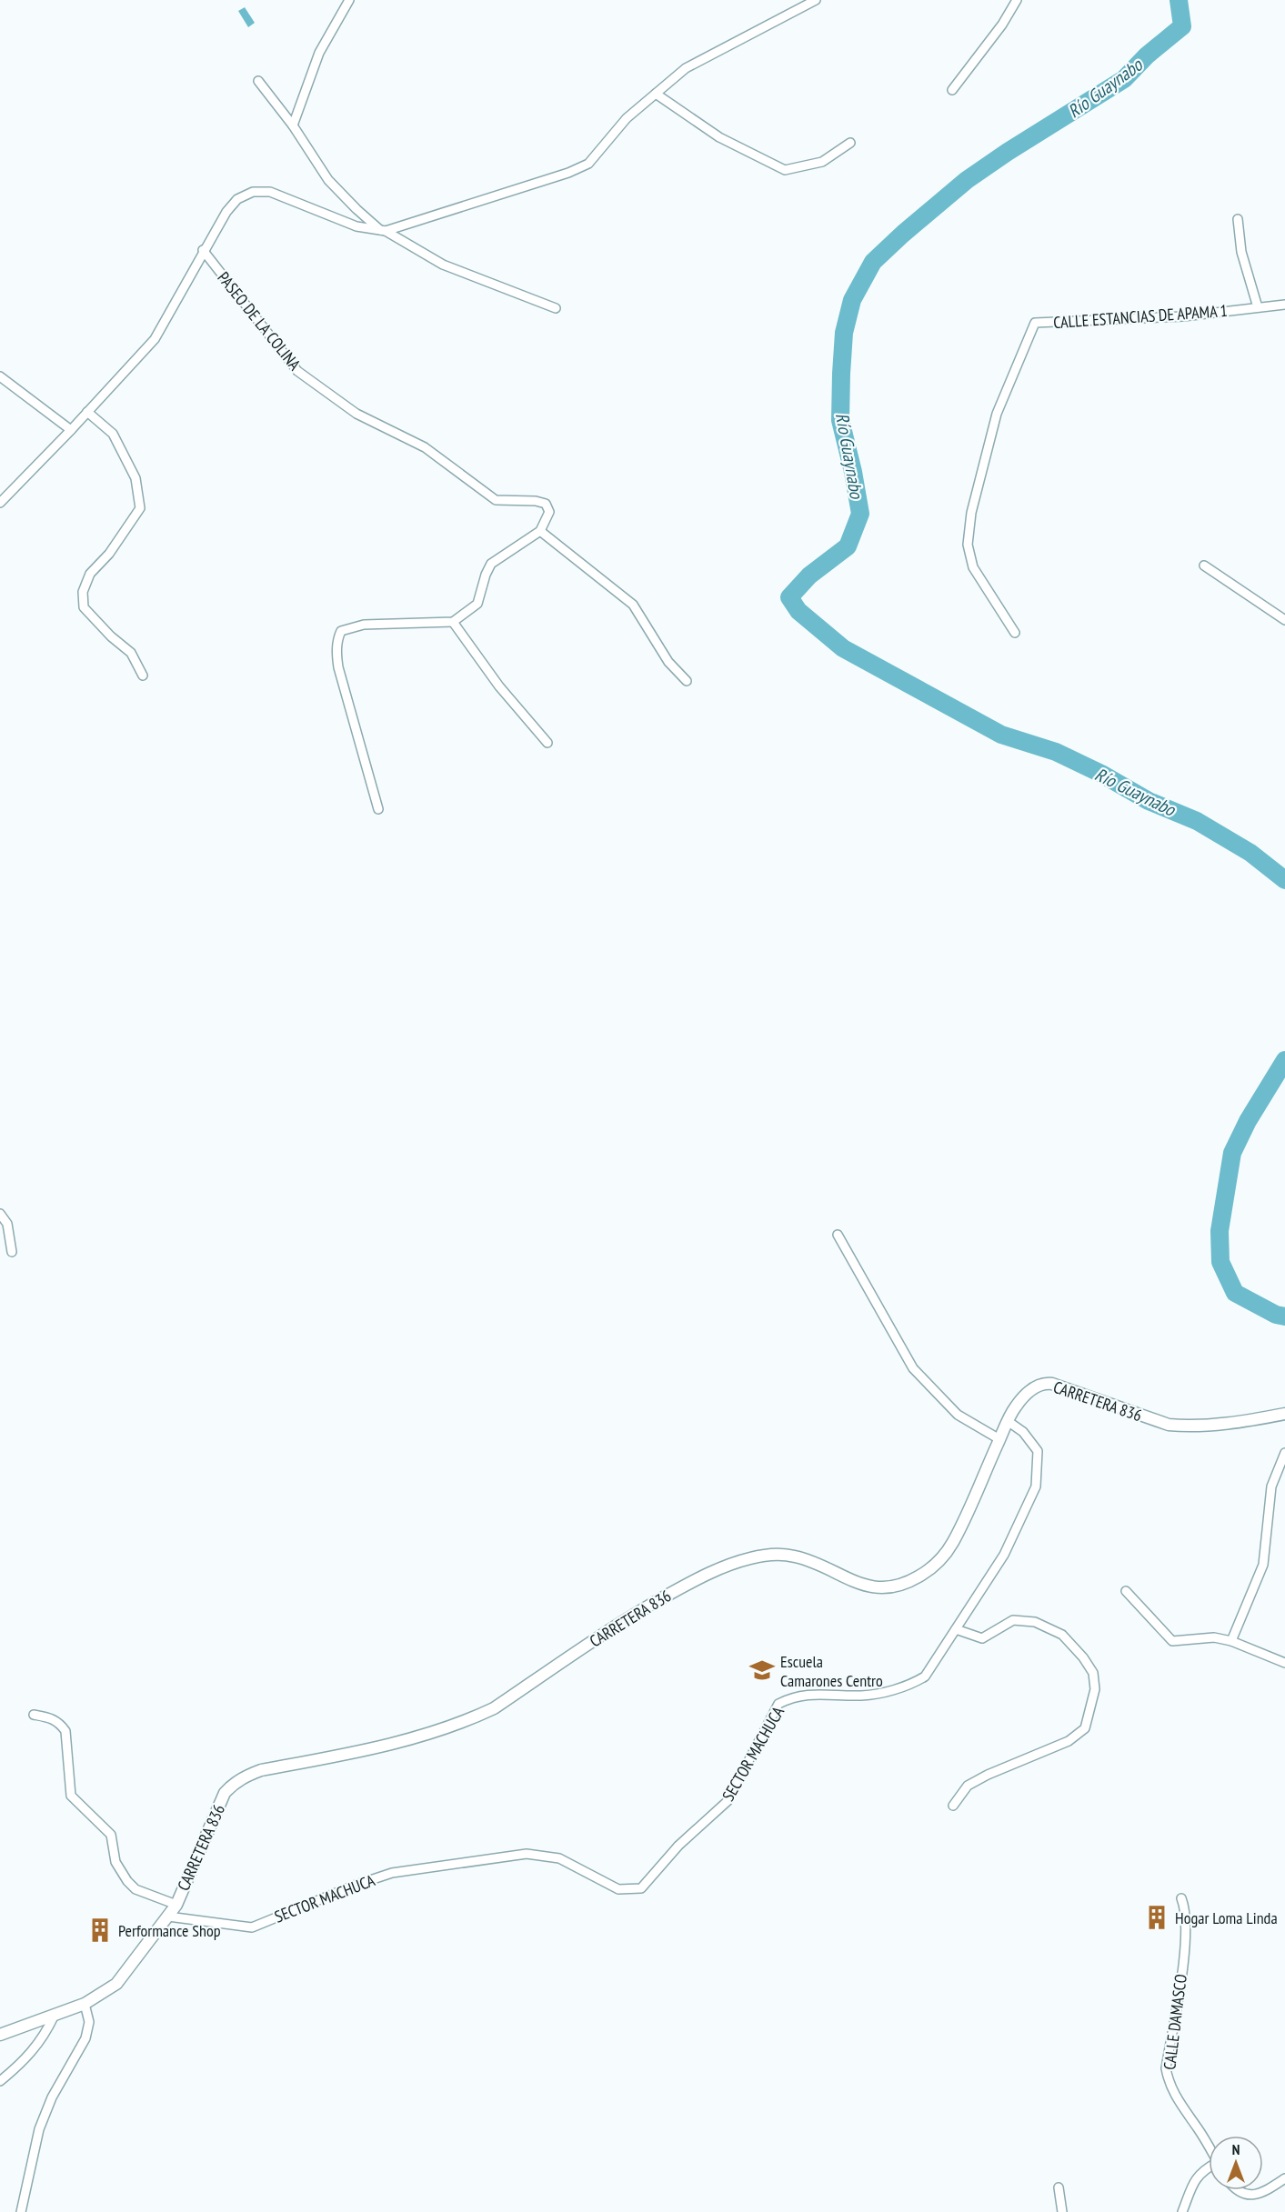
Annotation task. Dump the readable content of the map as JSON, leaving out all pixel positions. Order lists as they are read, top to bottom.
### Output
{
  "streets": {
    "street": [
      "CALLE ESTANCIAS DE APAMA 1",
      "PASEO DE LA COLINA",
      "CARRETERA 836",
      "SECTOR MACHUCA",
      "CALLE DAMASCO"
    ]
  },
  "crossings": [
    ["CARRETERA 836", "SECTOR MACHUCA"]
  ],
  "water": ["Río Guaynabo"],
  "places": {
    "school or university": ["Escuela Camarones Centro"],
    "building": ["Hogar Loma Linda", "Performance Shop"]
  },
  "north": "top"
}
